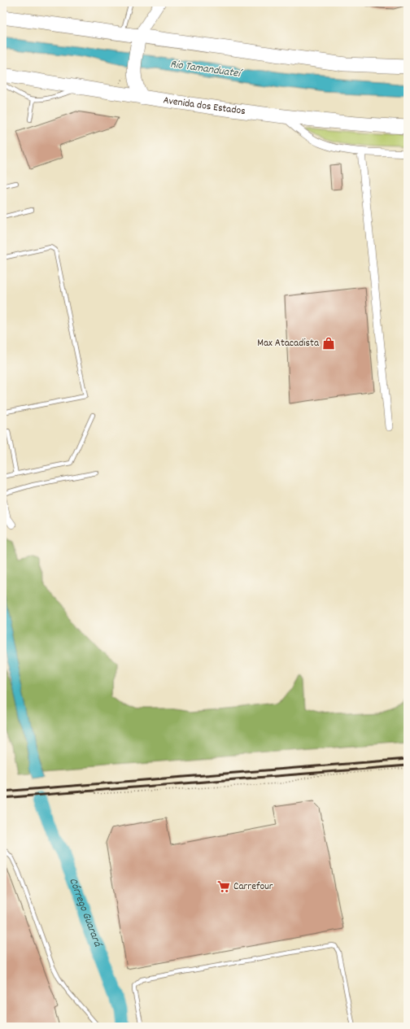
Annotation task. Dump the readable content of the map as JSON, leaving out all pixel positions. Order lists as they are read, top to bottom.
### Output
{
  "streets": {
    "highway": ["Avenida dos Estados"]
  },
  "water": ["Rio Tamanduateí", "Córrego Guarará"],
  "places": {
    "shop": ["Max Atacadista"],
    "supermarket": ["Carrefour"]
  }
}
